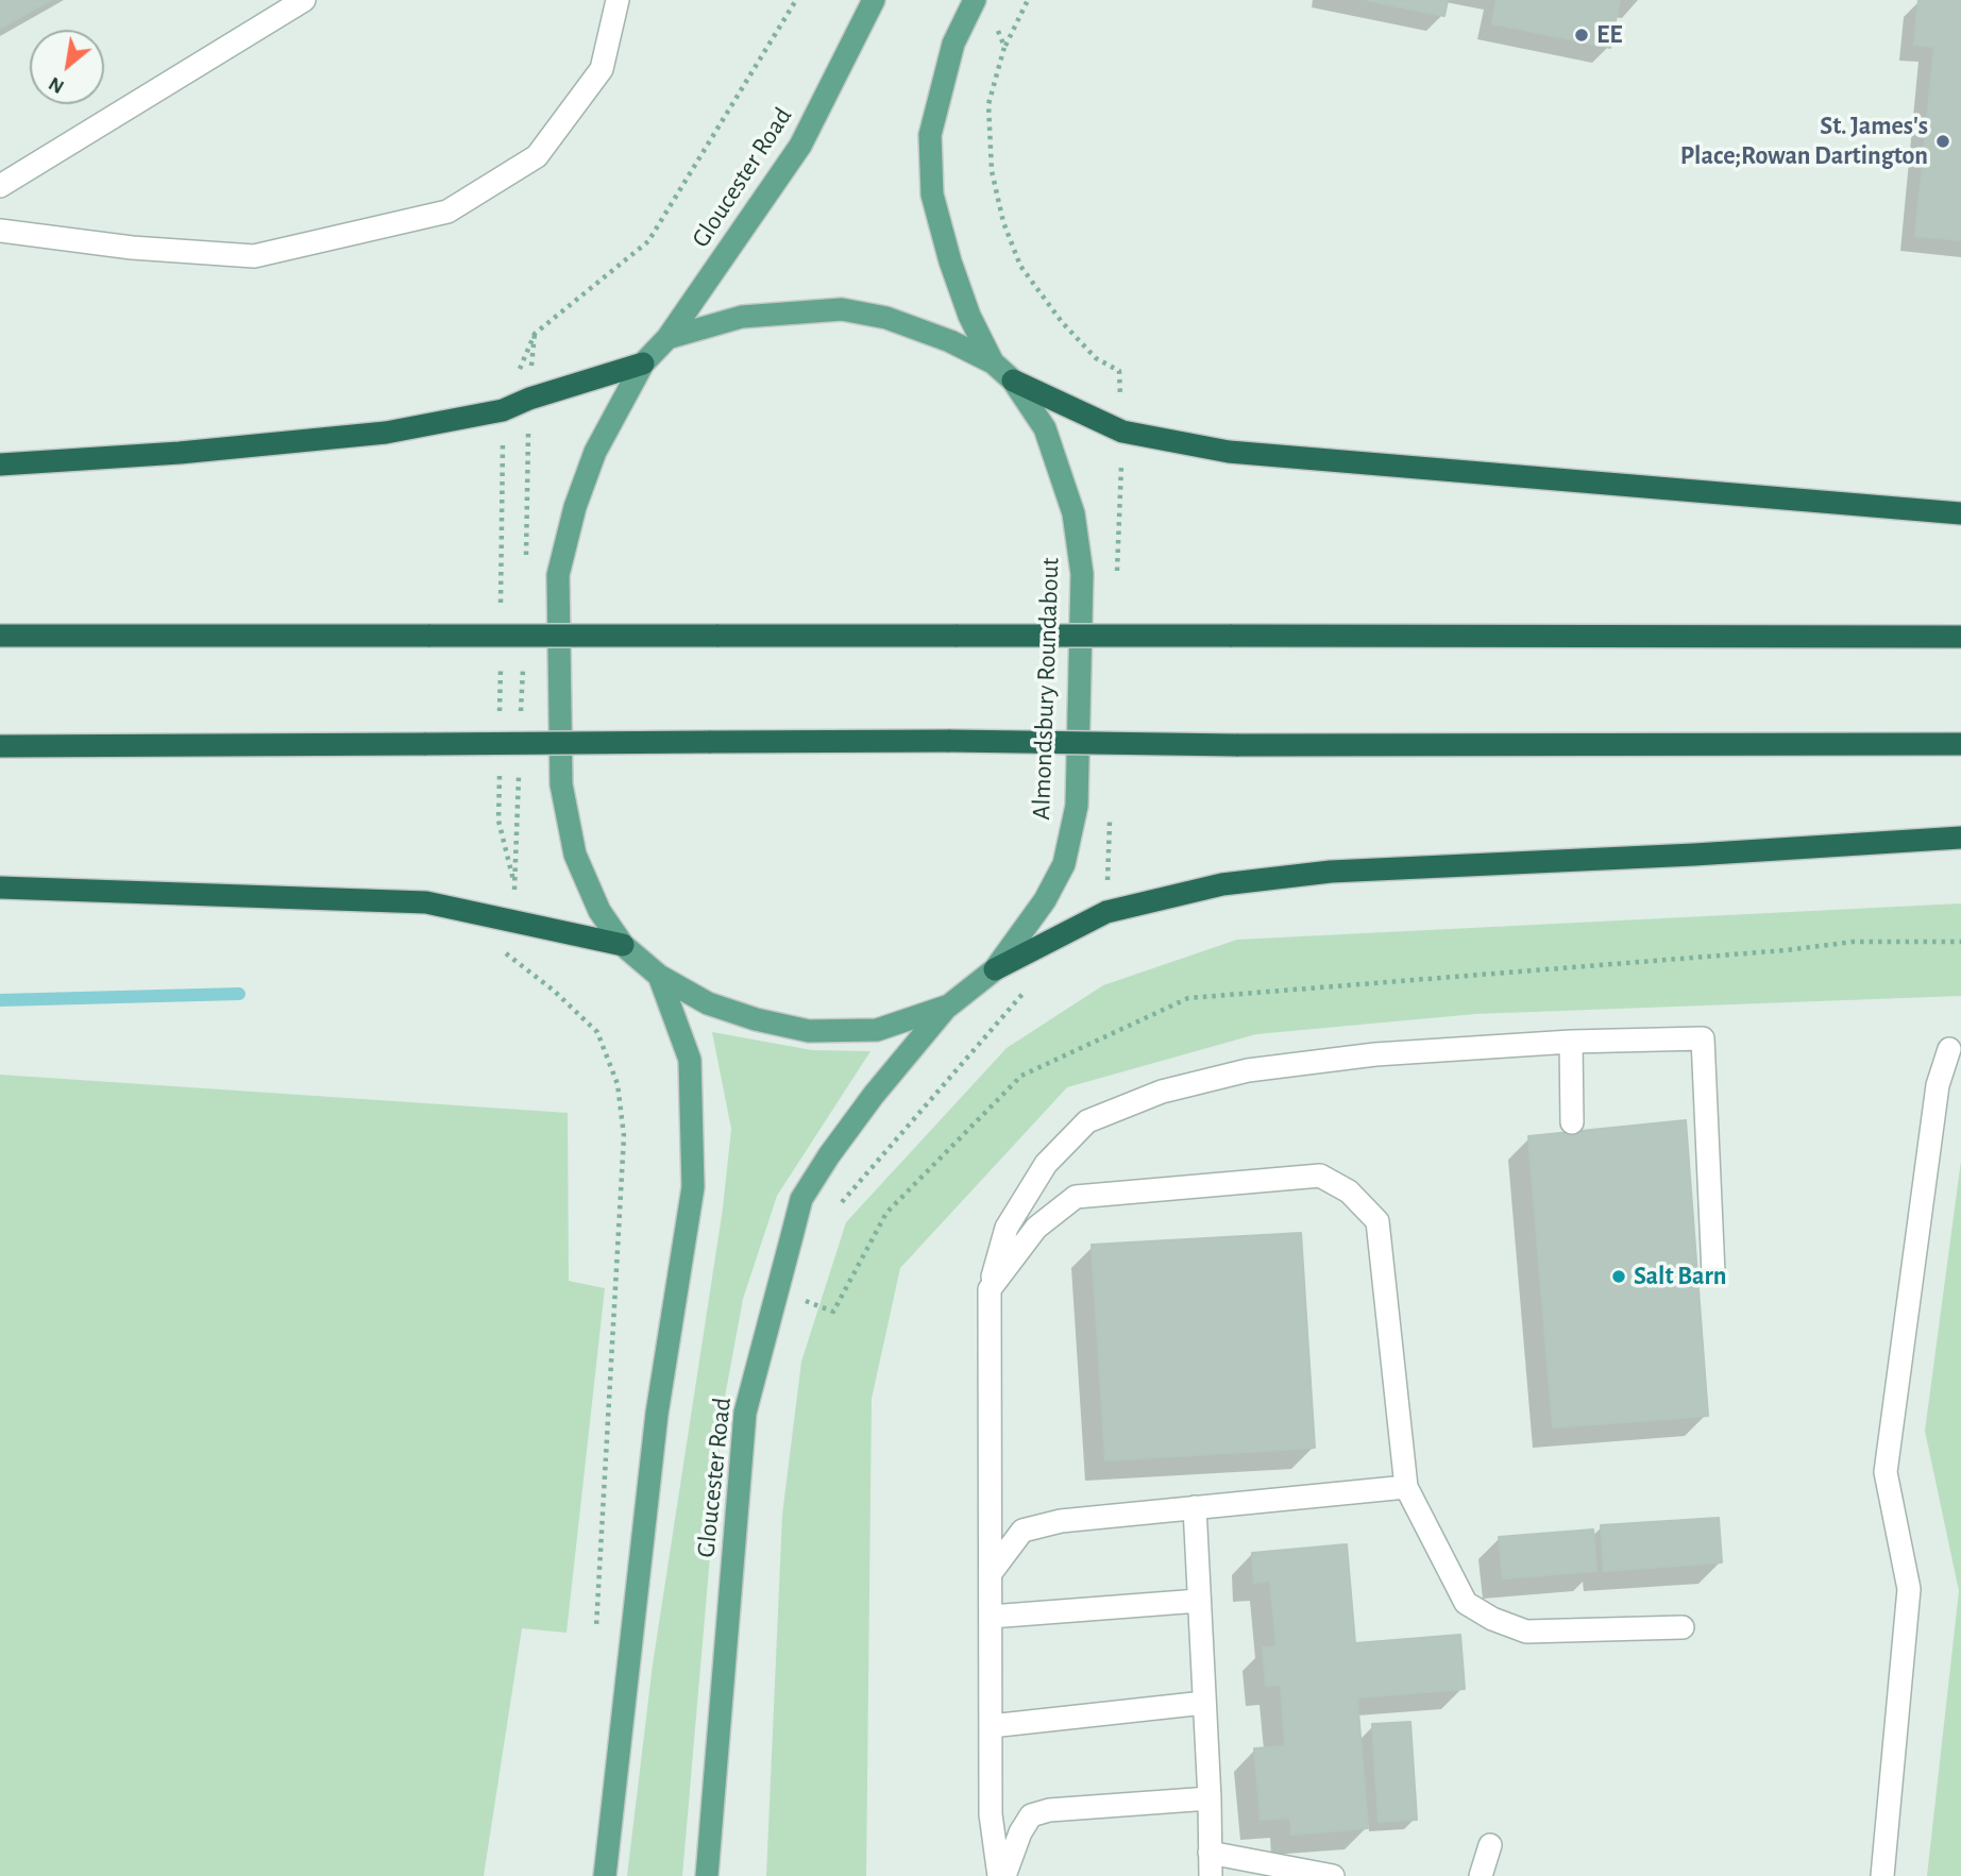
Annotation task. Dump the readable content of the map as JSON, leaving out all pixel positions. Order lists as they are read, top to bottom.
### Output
{
  "streets": {
    "main road": ["Gloucester Road", "Almondsbury Roundabout"]
  },
  "crossings": [
    ["Gloucester Road", "Almondsbury Roundabout"]
  ],
  "places": ["EE", "St. James's Place;Rowan Dartington", "Salt Barn"],
  "north": "bottom left"
}
